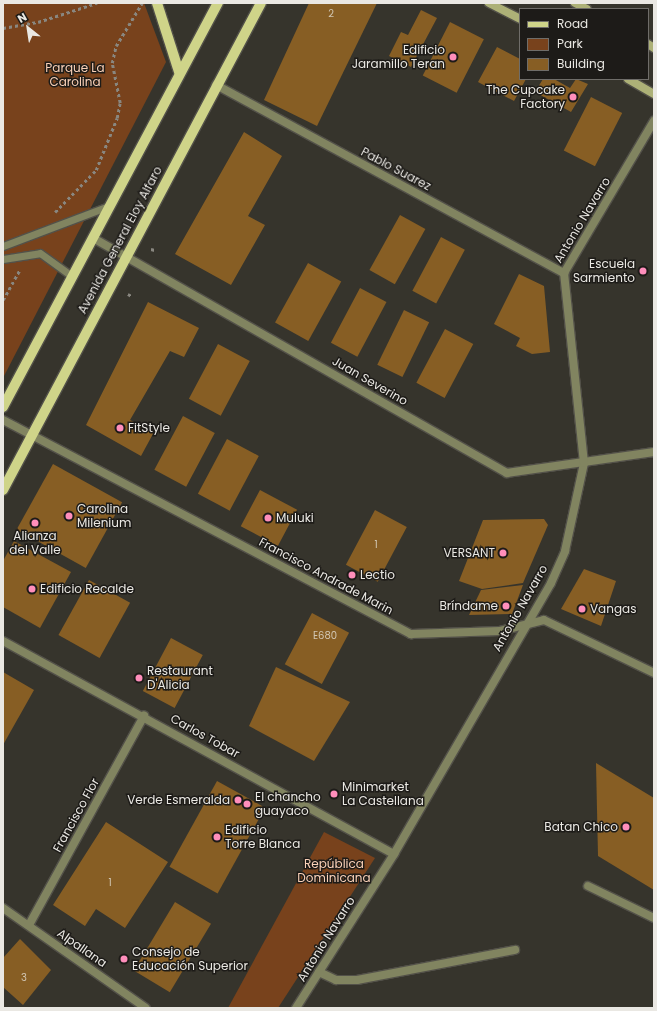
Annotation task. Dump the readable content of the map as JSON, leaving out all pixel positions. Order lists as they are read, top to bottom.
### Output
{
  "streets": {
    "main road": ["Avenida General Eloy Alfaro"],
    "street": [
      "Pablo Suarez",
      "Antonio Navarro",
      "Juan Severino",
      "Francisco Andrade Marin",
      "Carlos Tobar",
      "Francisco Flor",
      "Alpallana"
    ]
  },
  "crossings": [
    ["Pablo Suarez", "Antonio Navarro"],
    ["Pablo Suarez", "Avenida General Eloy Alfaro"],
    ["Antonio Navarro", "Juan Severino"],
    ["Antonio Navarro", "Francisco Andrade Marin"],
    ["Antonio Navarro", "Carlos Tobar"],
    ["Avenida General Eloy Alfaro", "Juan Severino"],
    ["Avenida General Eloy Alfaro", "Francisco Andrade Marin"],
    ["Carlos Tobar", "Francisco Flor"],
    ["Francisco Flor", "Alpallana"]
  ],
  "parks": ["Parque La Carolina", "República Dominicana"],
  "places": [
    "Edificio Jaramillo Teran",
    "The Cupcake Factory",
    "Escuela Sarmiento",
    "FitStyle",
    "Carolina Milenium",
    "Muluki",
    "Alianza del Valle",
    "VERSANT",
    "Lectio",
    "Edificio Recalde",
    "Bríndame",
    "Vangas",
    "Restaurant D'Alicia",
    "Minimarket La Castellana",
    "Verde Esmeralda",
    "El chancho guayaco",
    "Batan Chico",
    "Edificio Torre Blanca",
    "Consejo de Educación Superior"
  ],
  "house_numbers": [
    "2",
    "1",
    "E680",
    "1",
    "3"
  ],
  "legend": ["Road", "Park", "Building"],
  "north": "top left"
}
